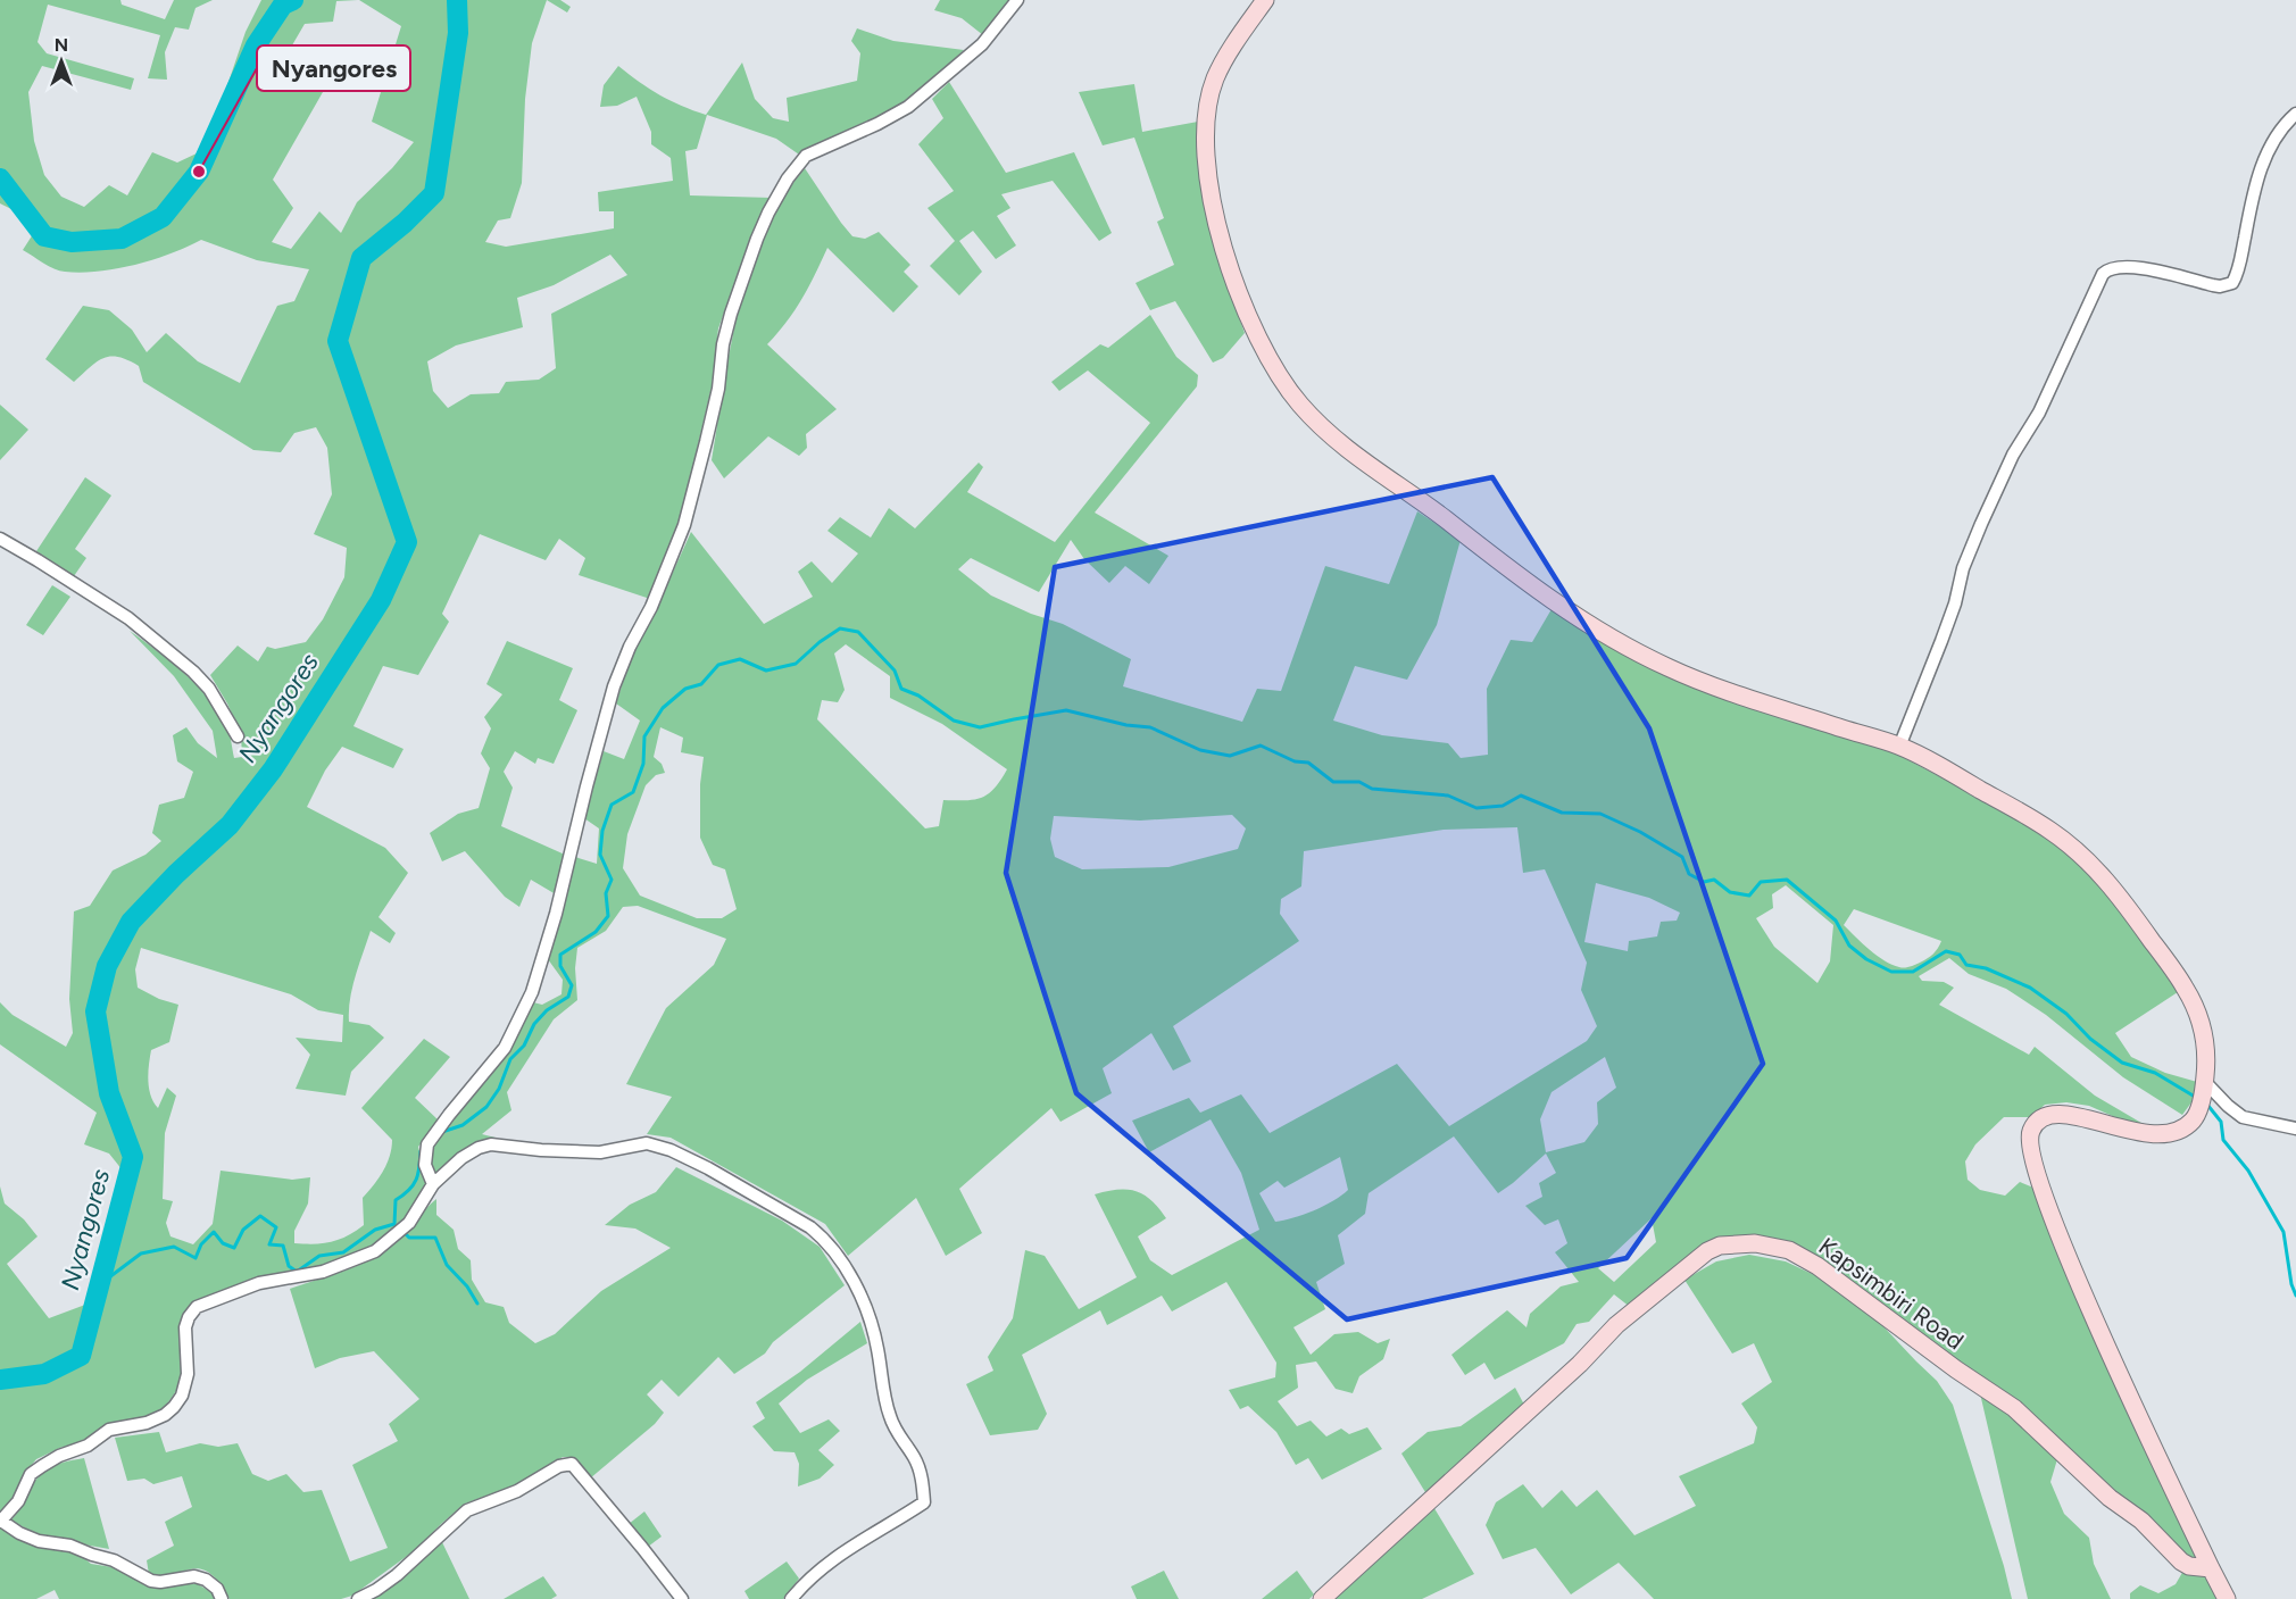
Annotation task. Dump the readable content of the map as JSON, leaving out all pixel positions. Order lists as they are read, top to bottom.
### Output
{
  "streets": {
    "street": ["Kapsimbiri Road"]
  },
  "water": ["Nyangores"],
  "places": ["Nyangores"],
  "north": "top"
}
